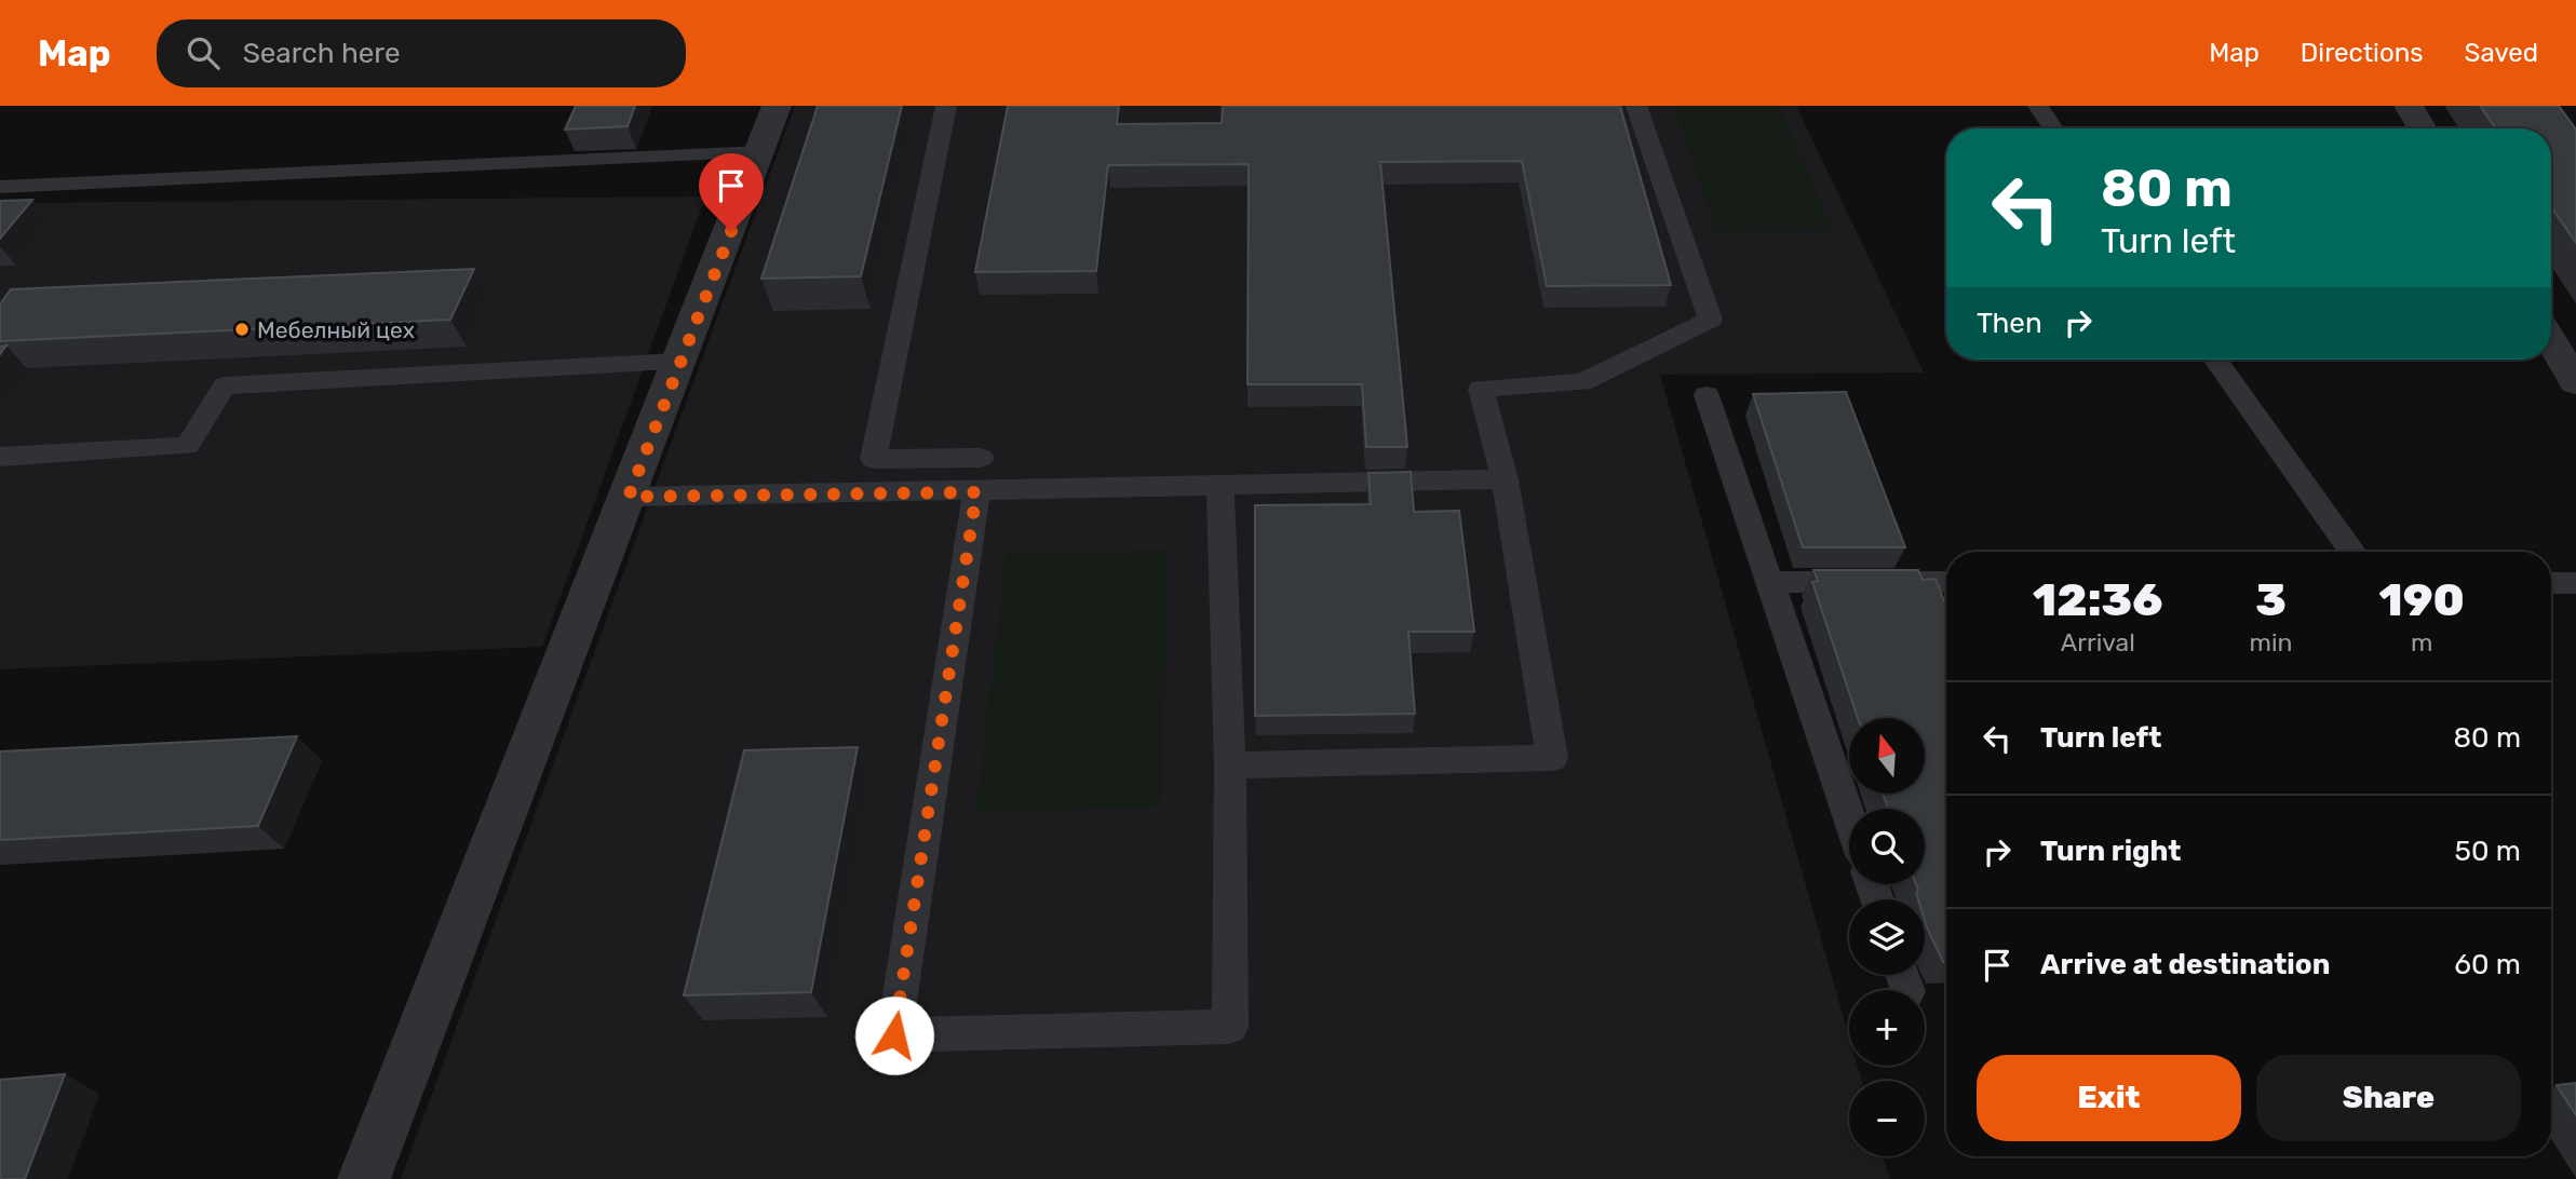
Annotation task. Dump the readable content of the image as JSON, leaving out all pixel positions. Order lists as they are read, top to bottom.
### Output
{
  "places": ["Мебелный цех"],
  "north": "top",
  "page": {
    "header": "Map",
    "search": "Search here",
    "nav": ["Map", "Directions", "Saved"],
    "turn": ["80 m", "Turn left"],
    "then": "Then",
    "eta": [
      "12:36",
      "Arrival",
      "3",
      "min",
      "190",
      "m"
    ],
    "list": [
      {
        "name": "Turn left",
        "value": "80 m"
      },
      {
        "name": "Turn right",
        "value": "50 m"
      },
      {
        "name": "Arrive at destination",
        "value": "60 m"
      }
    ],
    "map_buttons": ["+", "−"],
    "buttons": ["Exit", "Share"]
  }
}
